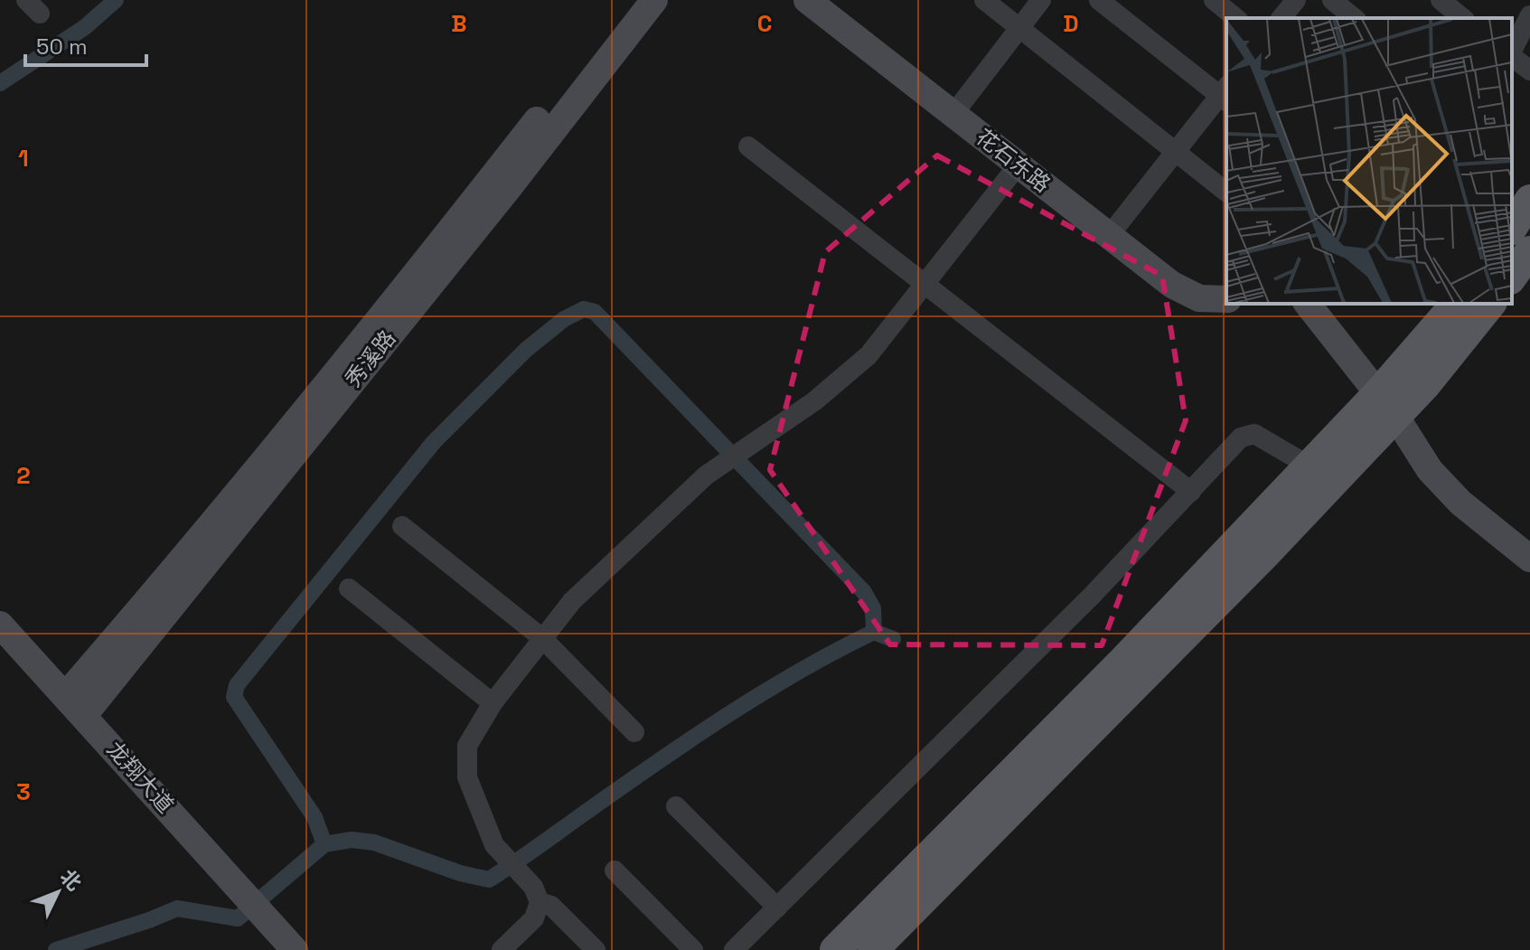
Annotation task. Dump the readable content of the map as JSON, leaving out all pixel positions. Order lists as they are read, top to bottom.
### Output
{
  "streets": {
    "main road": ["花石东路", "秀溪路", "龙翔大道"]
  },
  "crossings": [
    ["秀溪路", "龙翔大道"]
  ],
  "scale_bar": "50 m",
  "north": "top right",
  "grid": {
    "columns": ["B", "C", "D"],
    "rows": ["1", "2", "3"]
  }
}
